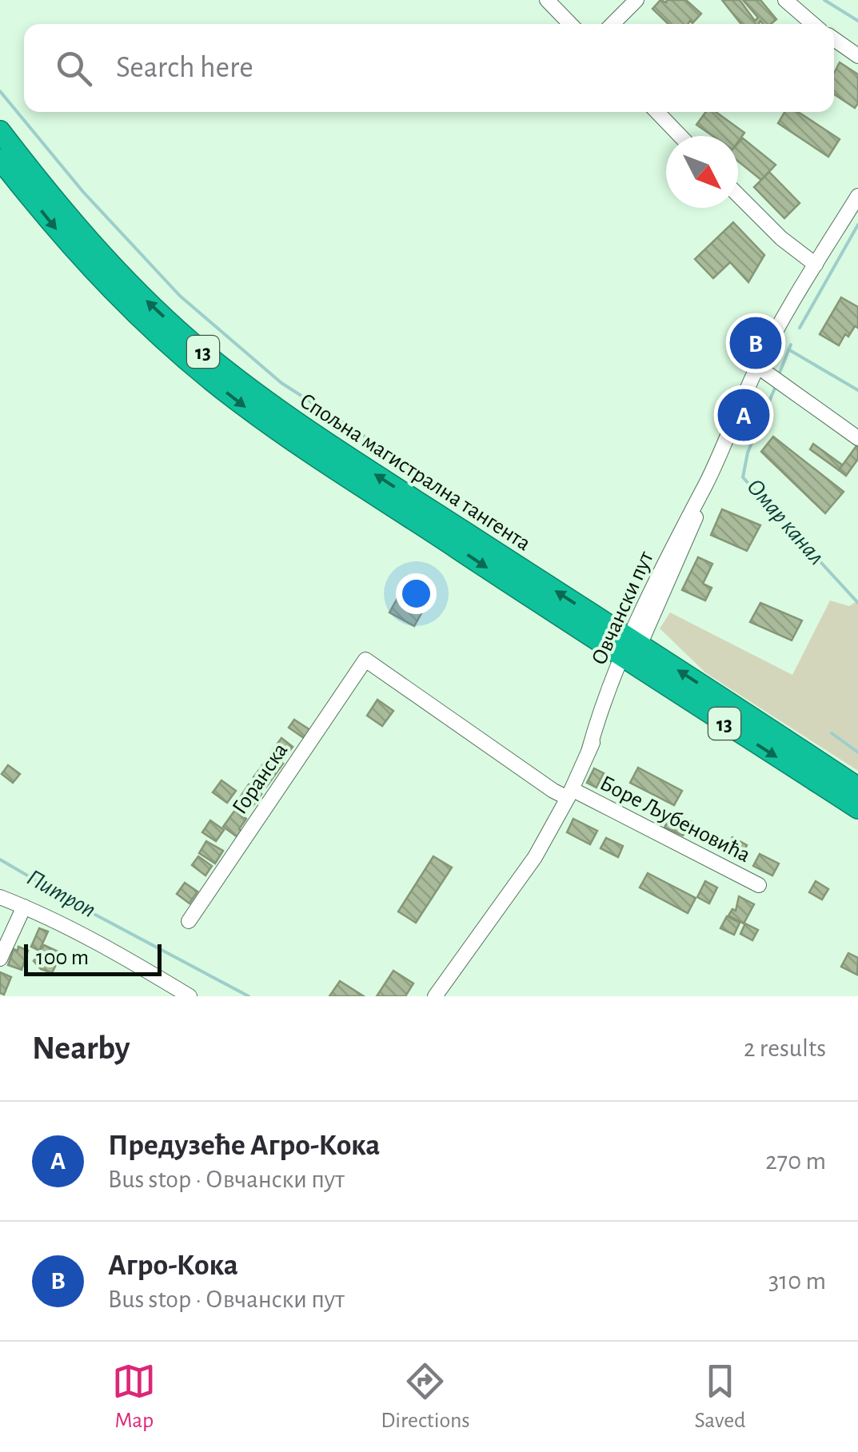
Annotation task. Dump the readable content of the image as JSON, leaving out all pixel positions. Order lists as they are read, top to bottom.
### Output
{
  "streets": {
    "highway": ["13", "Спољна магистрална тангента"],
    "street": ["Овчански пут", "Горанска", "Боре Љубеновића"]
  },
  "crossings": [
    ["Спољна магистрална тангента", "Овчански пут"],
    ["Овчански пут", "Боре Љубеновића"],
    ["Горанска", "Боре Љубеновића"]
  ],
  "water": ["Омар канал", "Питроп"],
  "scale_bar": "100 m",
  "north": "bottom right",
  "page": {
    "search": "Search here",
    "pins": ["B", "A"],
    "scale": "100 m",
    "heading": ["Nearby", "2 results"],
    "list": [
      {
        "mark": "A",
        "name": "Предузеће Агро-Кока",
        "note": "Bus stop · Овчански пут",
        "value": "270 m"
      },
      {
        "mark": "B",
        "name": "Агро-Кока",
        "note": "Bus stop · Овчански пут",
        "value": "310 m"
      }
    ],
    "nav": ["Map", "Directions", "Saved"]
  }
}
